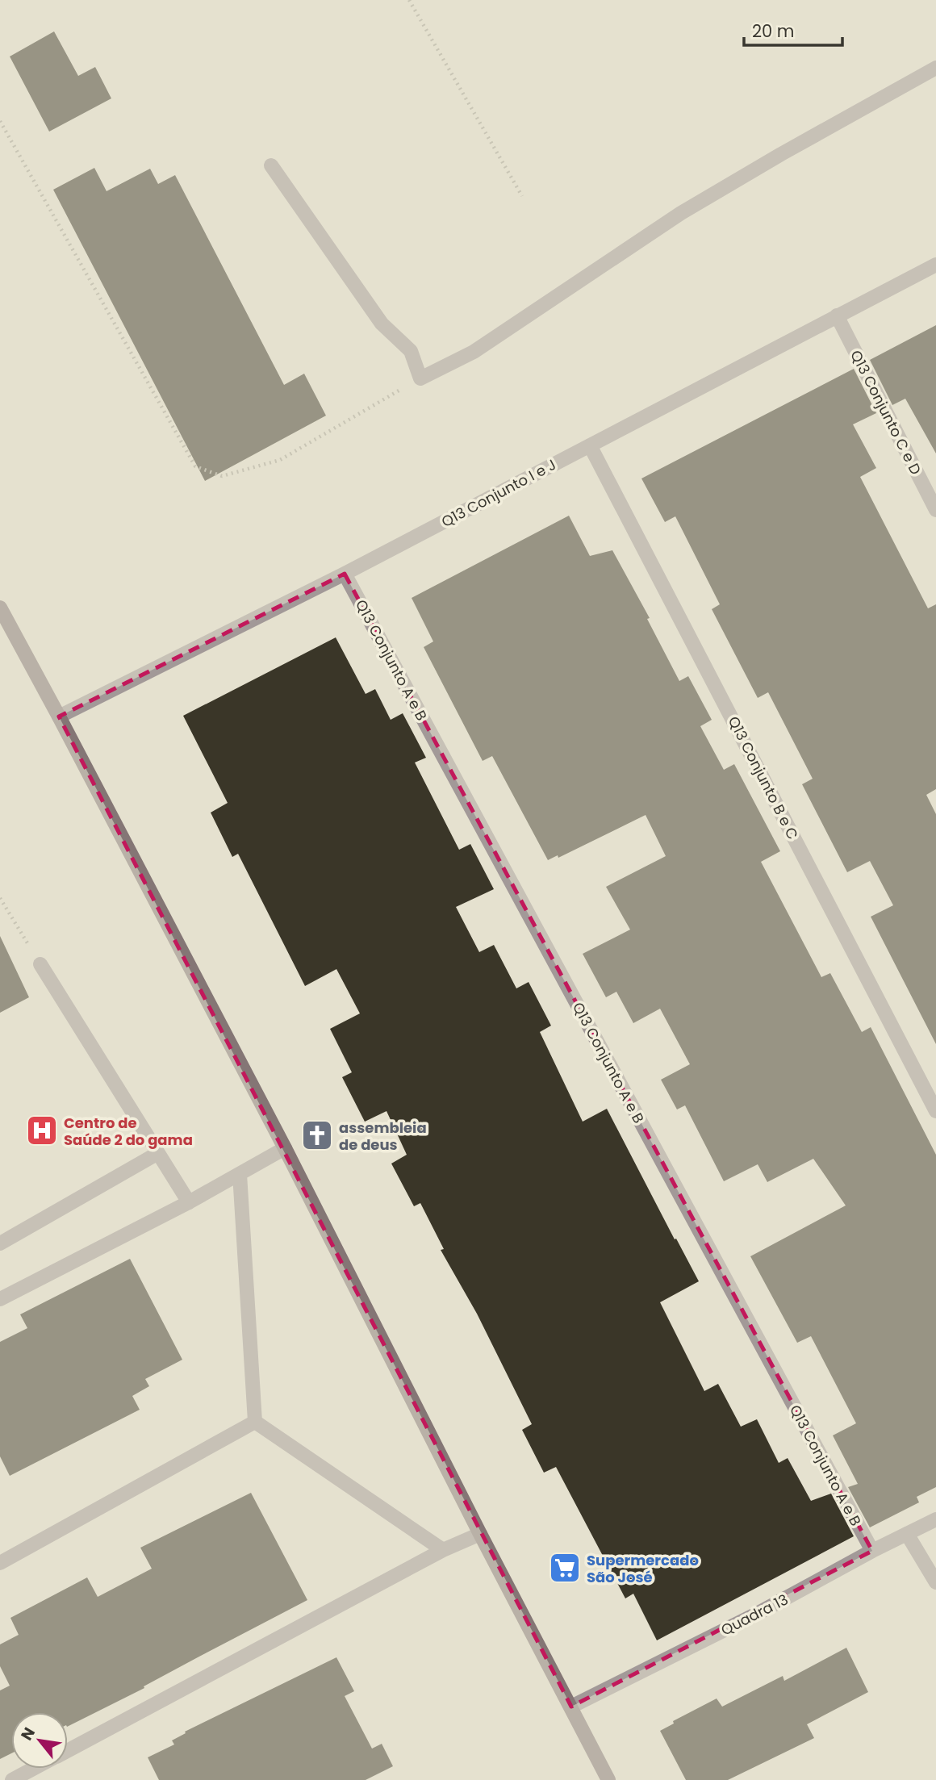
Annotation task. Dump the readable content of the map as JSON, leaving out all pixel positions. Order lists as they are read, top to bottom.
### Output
{
  "streets": {
    "street": [
      "Q13 Conjunto C e D",
      "Q13 Conjunto I e J",
      "Q13 Conjunto A e B",
      "Q13 Conjunto B e C",
      "Quadra 13"
    ]
  },
  "crossings": [
    ["Q13 Conjunto C e D", "Q13 Conjunto I e J"],
    ["Q13 Conjunto I e J", "Q13 Conjunto A e B"],
    ["Q13 Conjunto I e J", "Q13 Conjunto B e C"],
    ["Q13 Conjunto A e B", "Quadra 13"]
  ],
  "places": {
    "hospital": ["Centro de Saúde 2 do gama"],
    "church": ["assembleia de deus"],
    "supermarket": ["Supermercado São José"]
  },
  "scale_bar": "20 m",
  "north": "top left"
}
